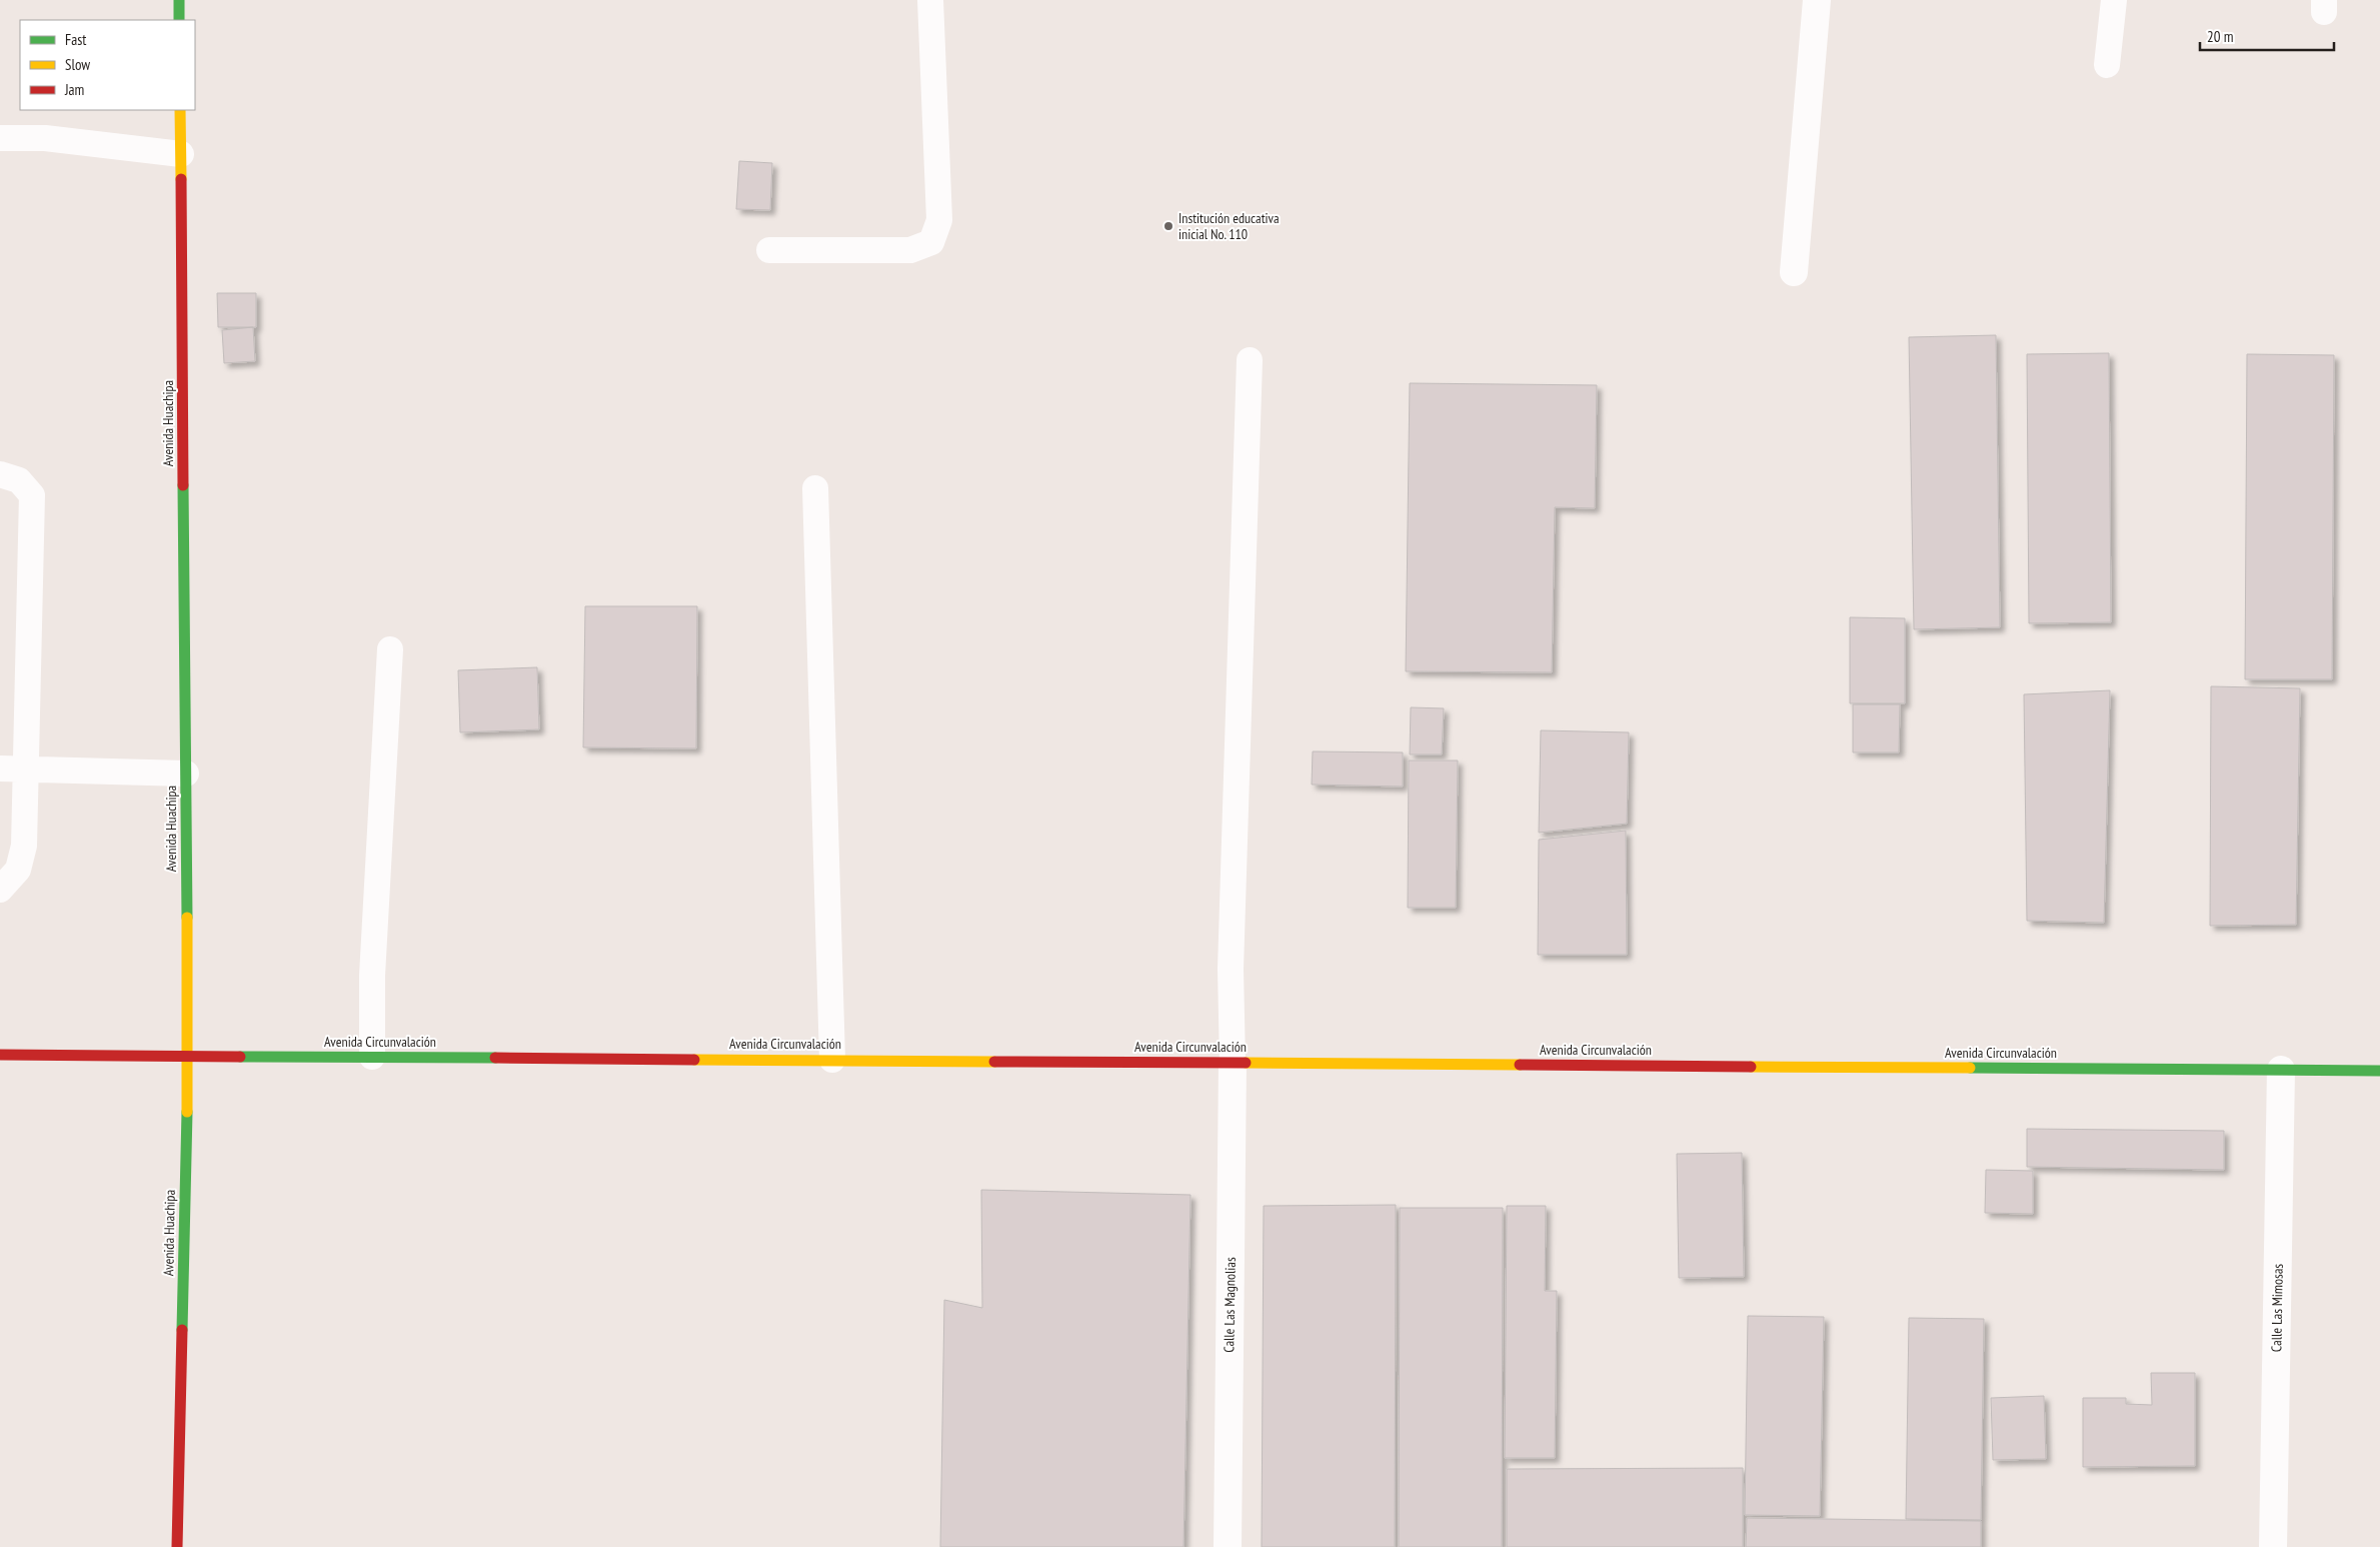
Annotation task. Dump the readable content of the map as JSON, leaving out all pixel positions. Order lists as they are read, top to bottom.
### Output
{
  "streets": {
    "street": [
      "Avenida Huachipa",
      "Avenida Circunvalación",
      "Calle Las Magnolias",
      "Calle Las Mimosas"
    ]
  },
  "crossings": [
    ["Avenida Huachipa", "Avenida Circunvalación"],
    ["Avenida Circunvalación", "Calle Las Magnolias"],
    ["Avenida Circunvalación", "Calle Las Mimosas"]
  ],
  "places": ["Institución educativa inicial No. 110"],
  "legend": ["Fast", "Slow", "Jam"],
  "scale_bar": "20 m"
}
